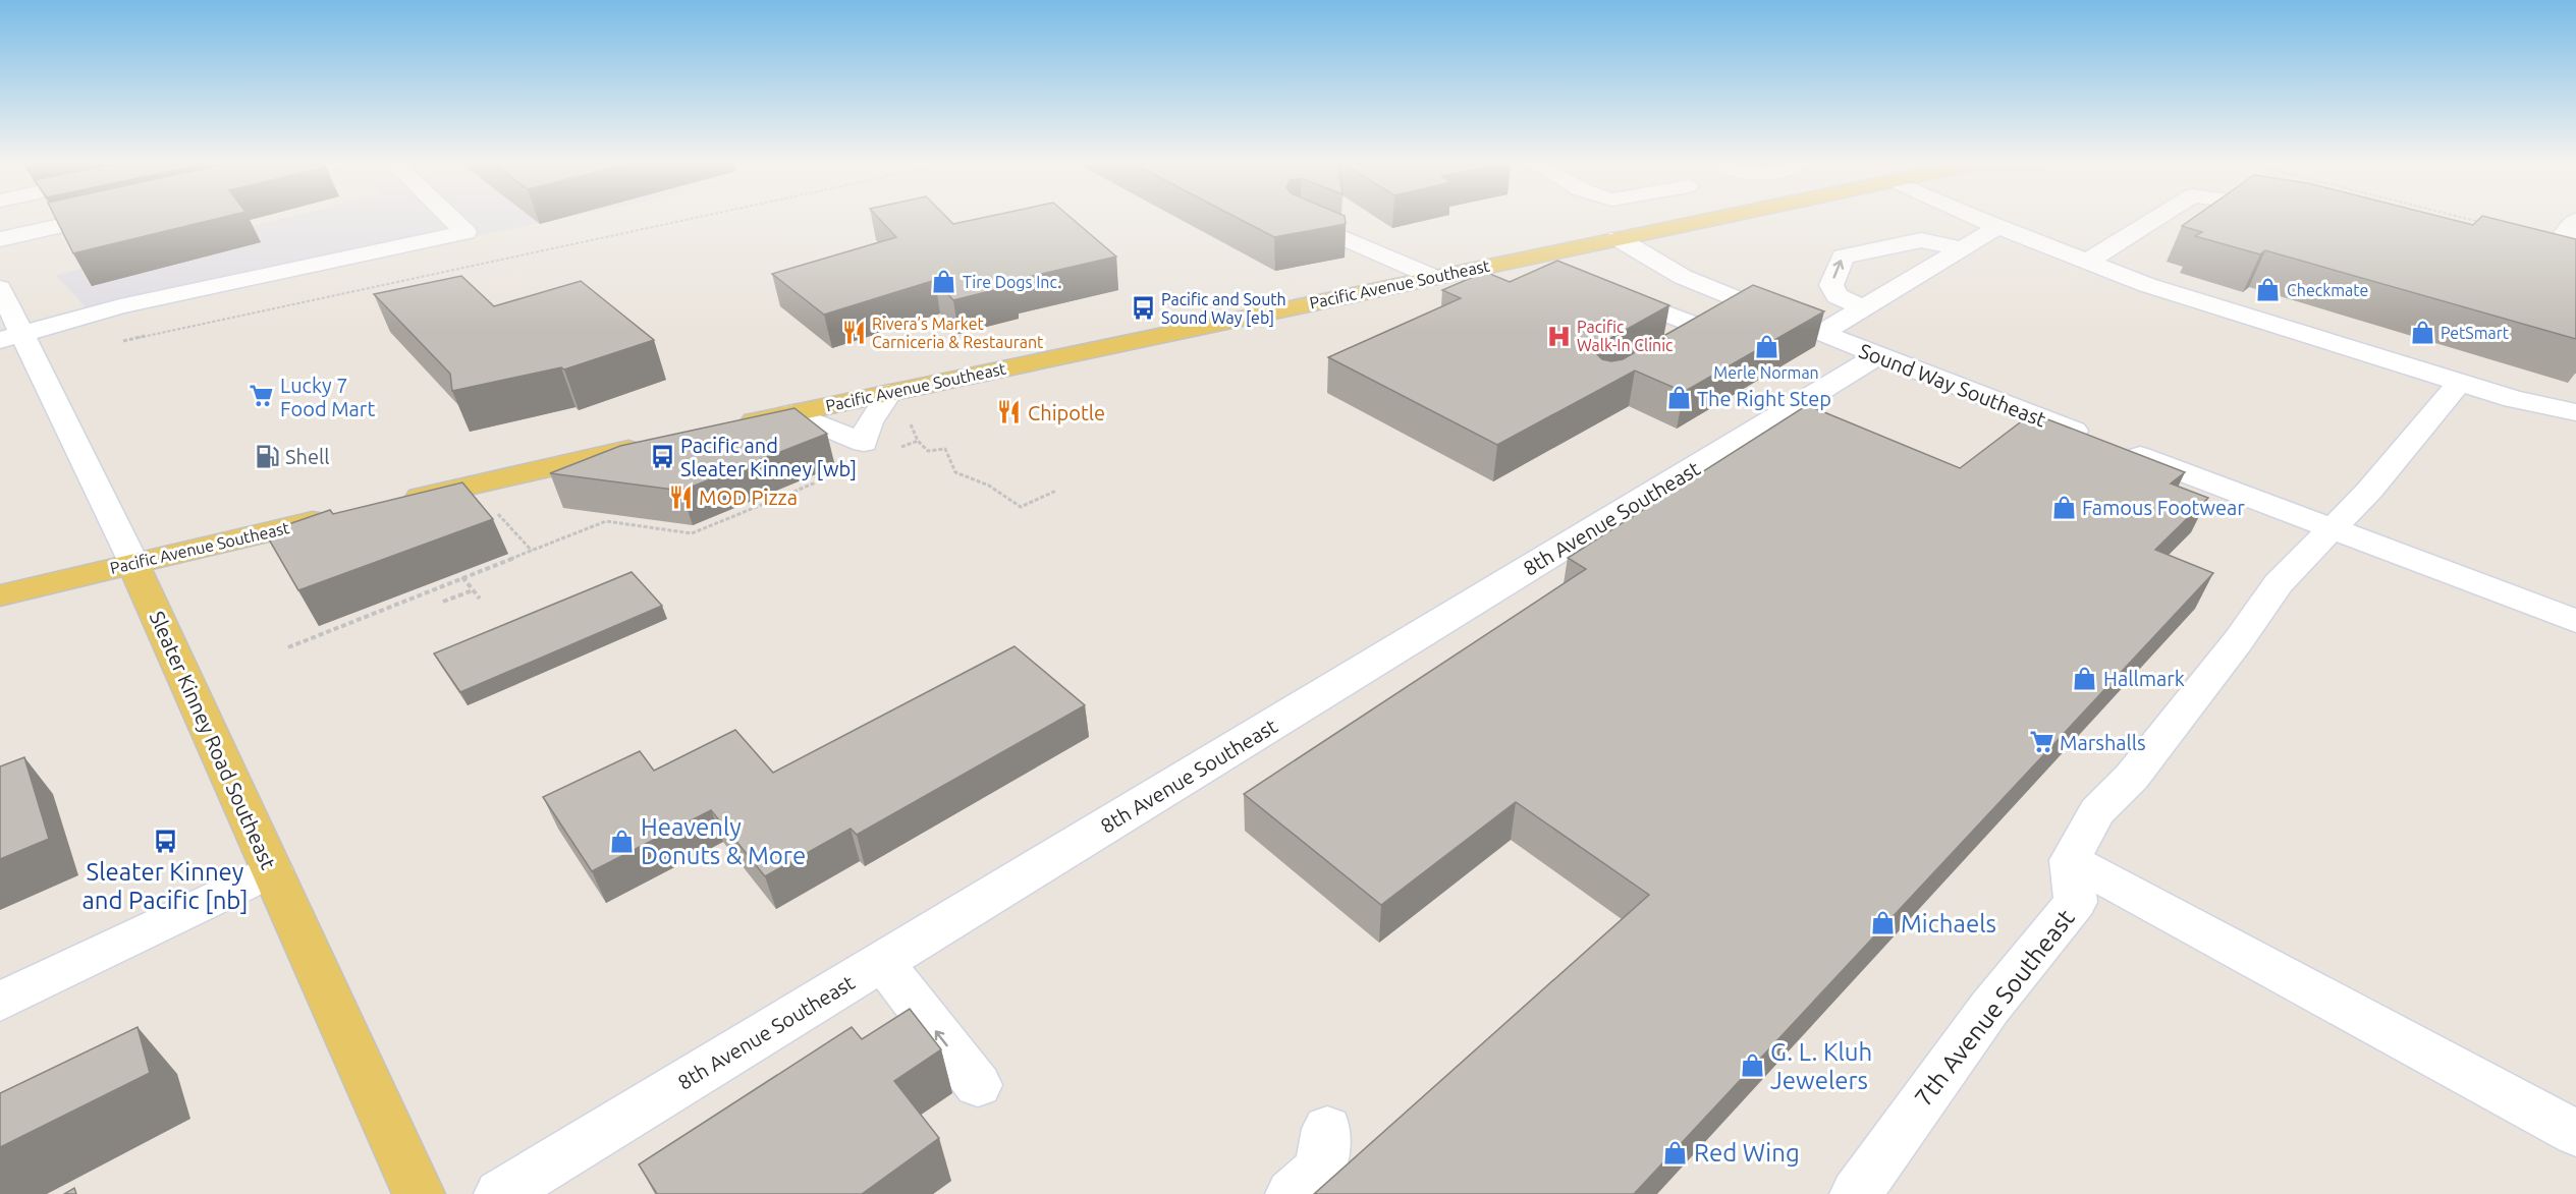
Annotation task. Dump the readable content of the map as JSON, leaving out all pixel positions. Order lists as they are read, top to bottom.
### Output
{
  "streets": {
    "main road": ["Pacific Avenue Southeast", "Sleater Kinney Road Southeast"],
    "street": ["Sound Way Southeast", "8th Avenue Southeast", "7th Avenue Southeast"]
  },
  "crossings": [
    ["Pacific Avenue Southeast", "Sound Way Southeast"],
    ["Pacific Avenue Southeast", "Sleater Kinney Road Southeast"],
    ["Sound Way Southeast", "8th Avenue Southeast"]
  ],
  "places": {
    "shop": [
      "Tire Dogs Inc.",
      "Checkmate",
      "PetSmart",
      "Merle Norman",
      "The Right Step",
      "Famous Footwear",
      "Hallmark",
      "Heavenly Donuts & More",
      "Michaels",
      "G. L. Kluh Jewelers",
      "Red Wing"
    ],
    "bus stop": ["Pacific and South Sound Way [eb]", "Pacific and Sleater Kinney [wb]", "Sleater Kinney and Pacific [nb]"],
    "restaurant": ["Rivera’s Market Carniceria & Restaurant", "Chipotle", "MOD Pizza"],
    "hospital": ["Pacific Walk-In Clinic"],
    "supermarket": ["Lucky 7 Food Mart", "Marshalls"],
    "fuel station": ["Shell"]
  }
}
